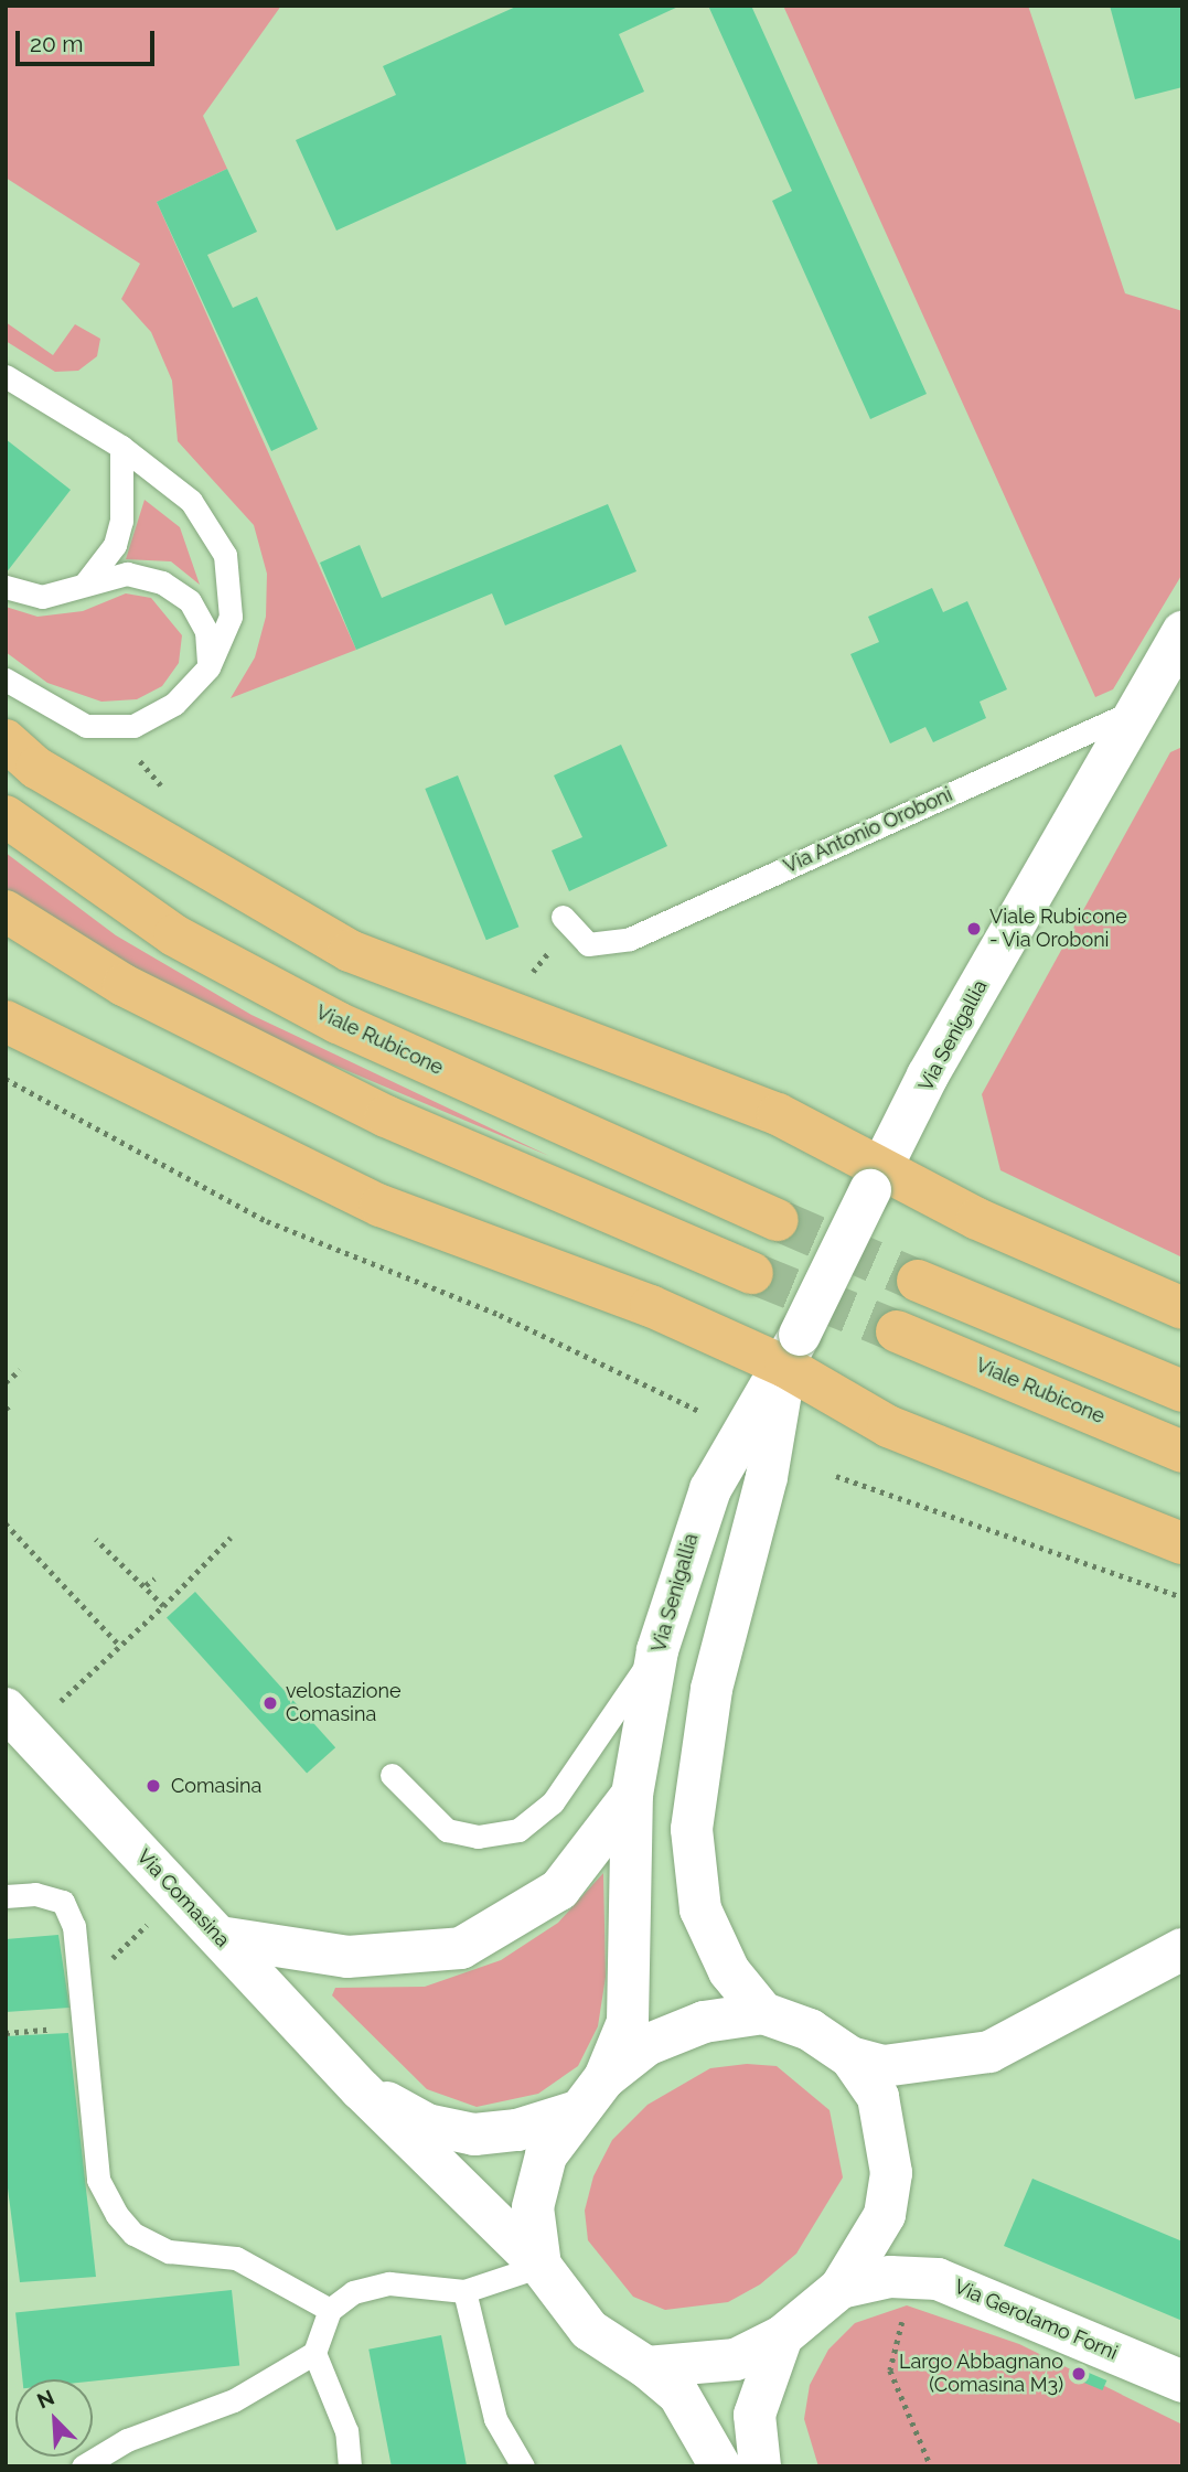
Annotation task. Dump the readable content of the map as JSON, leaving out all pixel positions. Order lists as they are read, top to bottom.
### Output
{
  "streets": {
    "highway": ["Viale Rubicone"],
    "street": [
      "Via Antonio Oroboni",
      "Via Senigallia",
      "Via Comasina",
      "Via Gerolamo Forni"
    ]
  },
  "crossings": [
    ["Via Antonio Oroboni", "Via Senigallia"]
  ],
  "places": [
    "Viale Rubicone - Via Oroboni",
    "velostazione Comasina",
    "Comasina",
    "Largo Abbagnano (Comasina M3)"
  ],
  "scale_bar": "20 m",
  "north": "top left"
}
